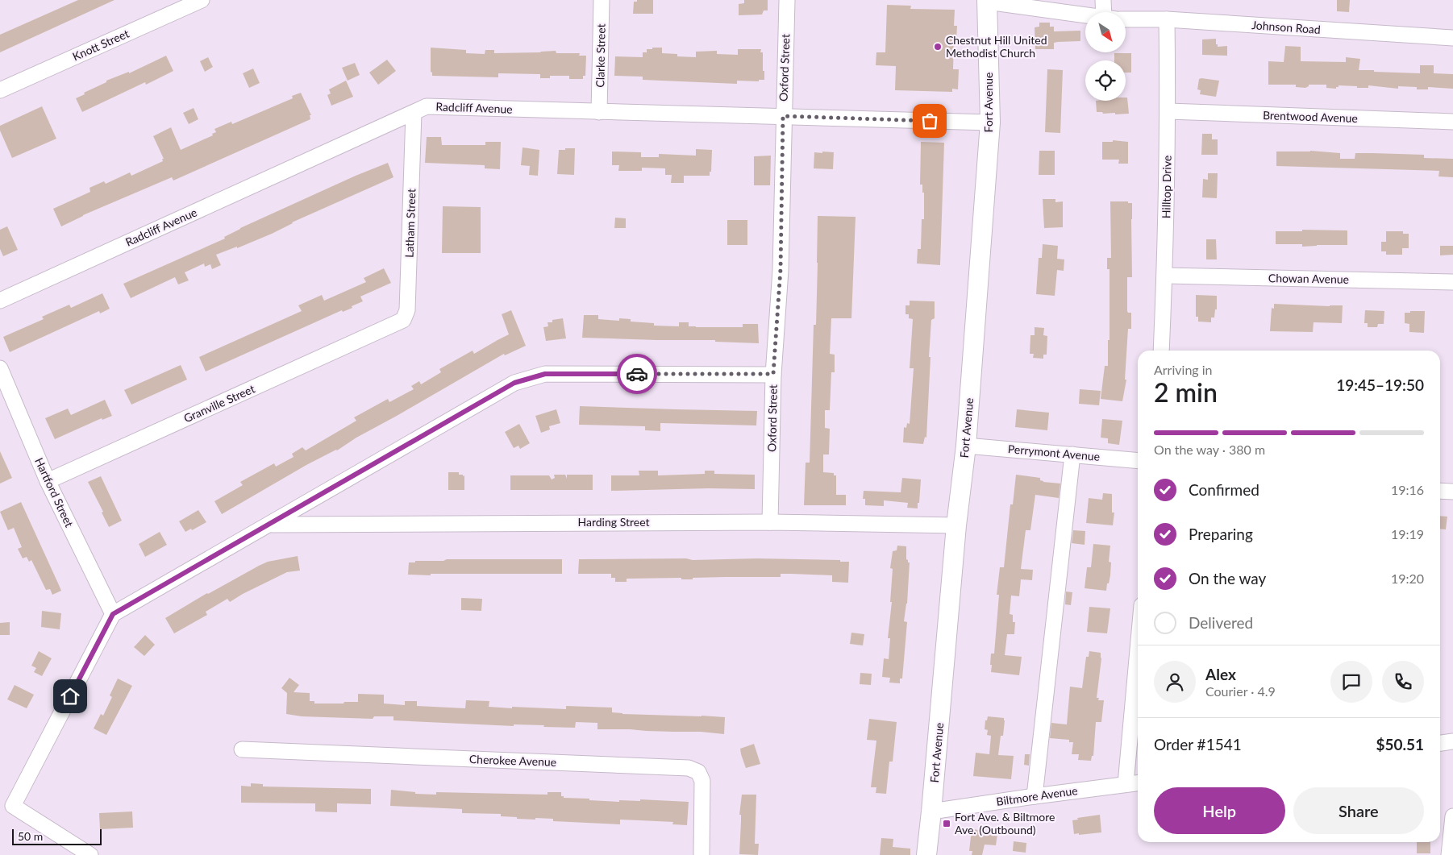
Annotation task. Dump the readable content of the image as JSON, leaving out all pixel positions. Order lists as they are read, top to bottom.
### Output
{
  "streets": {
    "main road": ["Fort Avenue"],
    "street": [
      "Johnson Road",
      "Knott Street",
      "Clarke Street",
      "Oxford Street",
      "Radcliff Avenue",
      "Brentwood Avenue",
      "Hilltop Drive",
      "Latham Street",
      "Chowan Avenue",
      "Granville Street",
      "Perrymont Avenue",
      "Hartford Street",
      "Harding Street",
      "Cherokee Avenue",
      "Biltmore Avenue"
    ]
  },
  "crossings": [
    ["Johnson Road", "Fort Avenue"],
    ["Johnson Road", "Hilltop Drive"],
    ["Clarke Street", "Radcliff Avenue"],
    ["Oxford Street", "Radcliff Avenue"],
    ["Oxford Street", "Harding Street"],
    ["Fort Avenue", "Radcliff Avenue"],
    ["Fort Avenue", "Perrymont Avenue"],
    ["Fort Avenue", "Harding Street"],
    ["Fort Avenue", "Biltmore Avenue"],
    ["Radcliff Avenue", "Latham Street"],
    ["Brentwood Avenue", "Hilltop Drive"],
    ["Hilltop Drive", "Chowan Avenue"],
    ["Latham Street", "Granville Street"],
    ["Granville Street", "Hartford Street"]
  ],
  "places": {
    "other": ["Chestnut Hill United Methodist Church"],
    "transit": ["Fort Ave. & Biltmore Ave. (Outbound)"]
  },
  "scale_bar": "50 m",
  "north": "bottom right",
  "page": {
    "heading": ["2 min", "Arriving in", "19:45–19:50"],
    "panel": [
      "Alex",
      "Courier · 4.9",
      "Order #1541",
      "$50.51"
    ],
    "bar": "On the way · 380 m",
    "list": [
      ["Confirmed", "19:16"],
      ["Preparing", "19:19"],
      ["On the way", "19:20"],
      "Delivered"
    ],
    "buttons": ["Help", "Share"],
    "scale": "50 m"
  }
}
